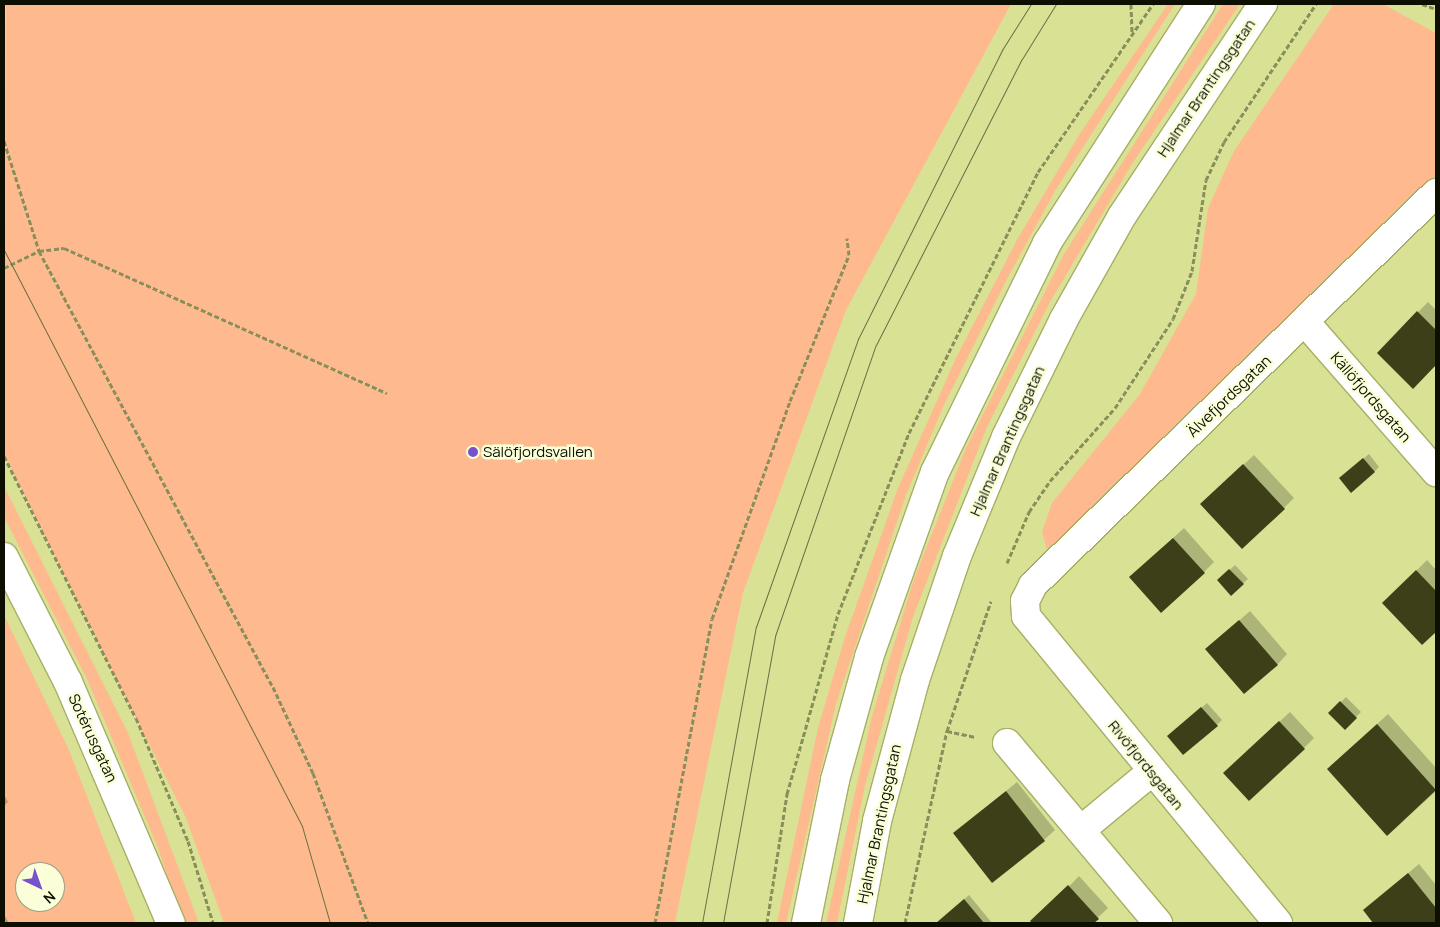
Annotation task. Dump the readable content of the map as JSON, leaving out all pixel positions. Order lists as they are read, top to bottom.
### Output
{
  "streets": {
    "main road": [
      "Hjalmar Brantingsgatan",
      "Älvefjordsgatan",
      "Källöfjordsgatan",
      "Sotérusgatan",
      "Rivöfjordsgatan"
    ]
  },
  "crossings": [
    ["Älvefjordsgatan", "Källöfjordsgatan"],
    ["Älvefjordsgatan", "Rivöfjordsgatan"]
  ],
  "places": ["Sälöfjordsvallen"],
  "north": "bottom right"
}
